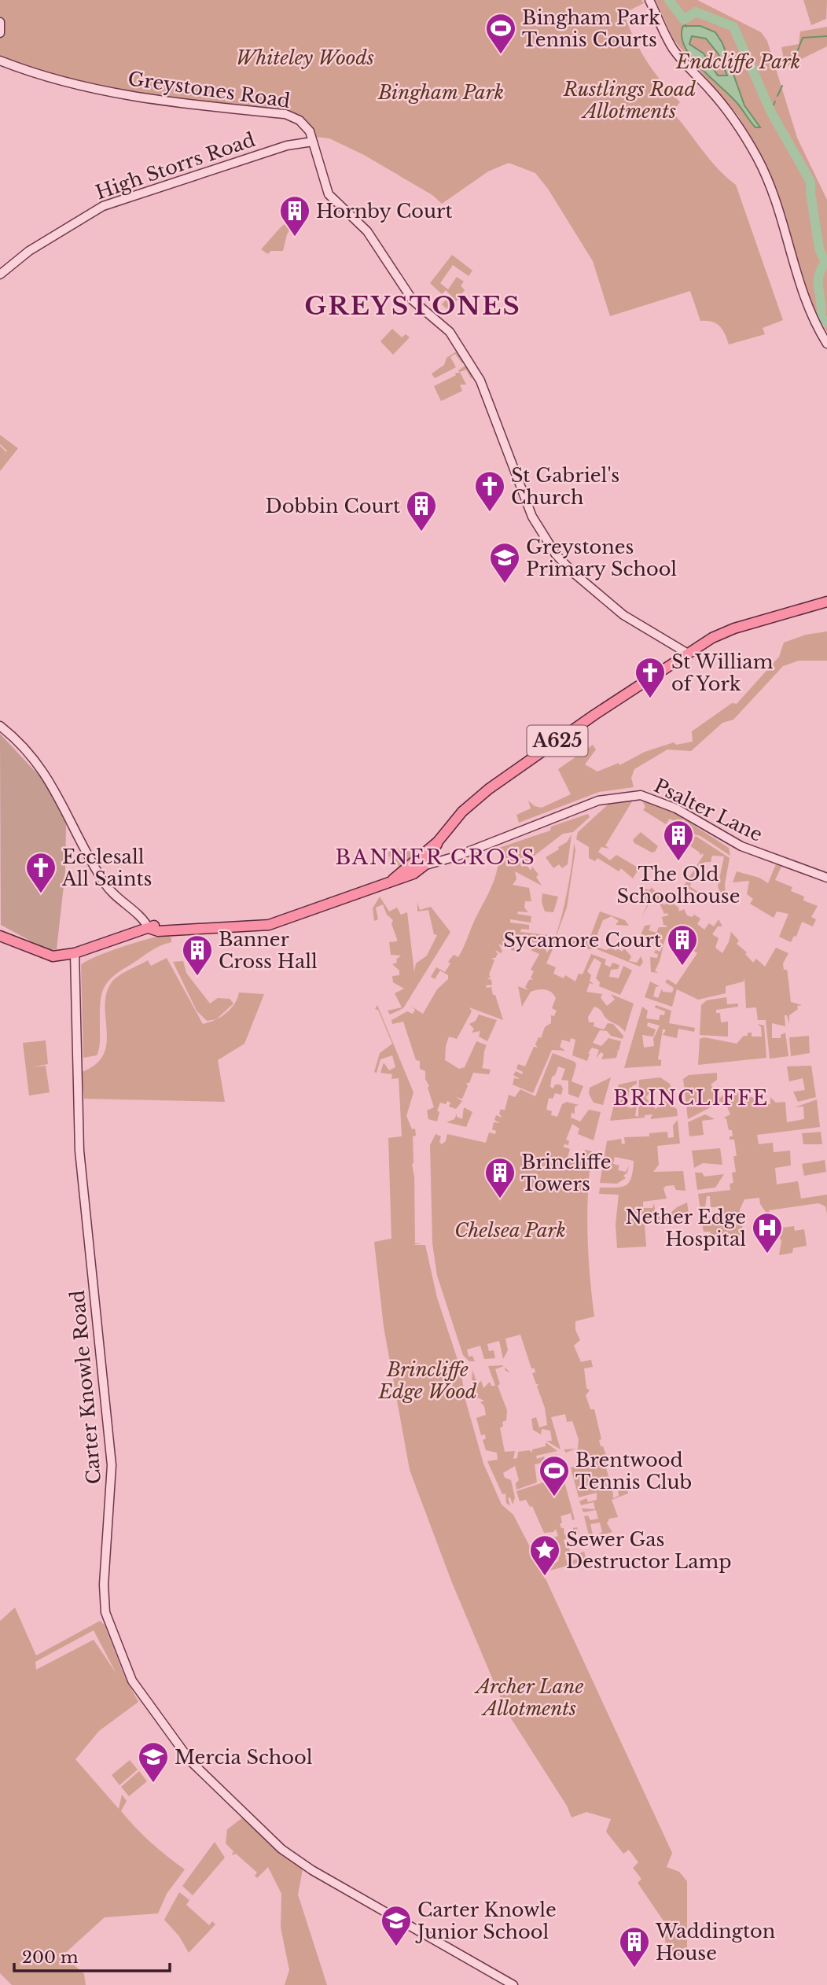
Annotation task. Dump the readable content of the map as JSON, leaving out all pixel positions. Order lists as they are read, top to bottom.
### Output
{
  "streets": {
    "main road": ["A625"],
    "street": [
      "Greystones Road",
      "High Storrs Road",
      "Psalter Lane",
      "Carter Knowle Road"
    ]
  },
  "crossings": [
    ["Greystones Road", "High Storrs Road"],
    ["Greystones Road", "A625"],
    ["A625", "Psalter Lane"],
    ["A625", "Carter Knowle Road"]
  ],
  "districts": ["GREYSTONES", "BANNER CROSS", "BRINCLIFFE"],
  "parks": [
    "Whiteley Woods",
    "Endcliffe Park",
    "Rustlings Road Allotments",
    "Bingham Park",
    "Chelsea Park",
    "Brincliffe Edge Wood",
    "Archer Lane Allotments"
  ],
  "places": {
    "sports": ["Bingham Park Tennis Courts", "Brentwood Tennis Club"],
    "building": [
      "Hornby Court",
      "Dobbin Court",
      "The Old Schoolhouse",
      "Sycamore Court",
      "Banner Cross Hall",
      "Brincliffe Towers",
      "Waddington House"
    ],
    "church": ["St Gabriel's Church", "St William of York", "Ecclesall All Saints"],
    "school or university": ["Greystones Primary School", "Mercia School", "Carter Knowle Junior School"],
    "hospital": ["Nether Edge Hospital"],
    "place": ["Sewer Gas Destructor Lamp"]
  },
  "scale_bar": "200 m"
}
